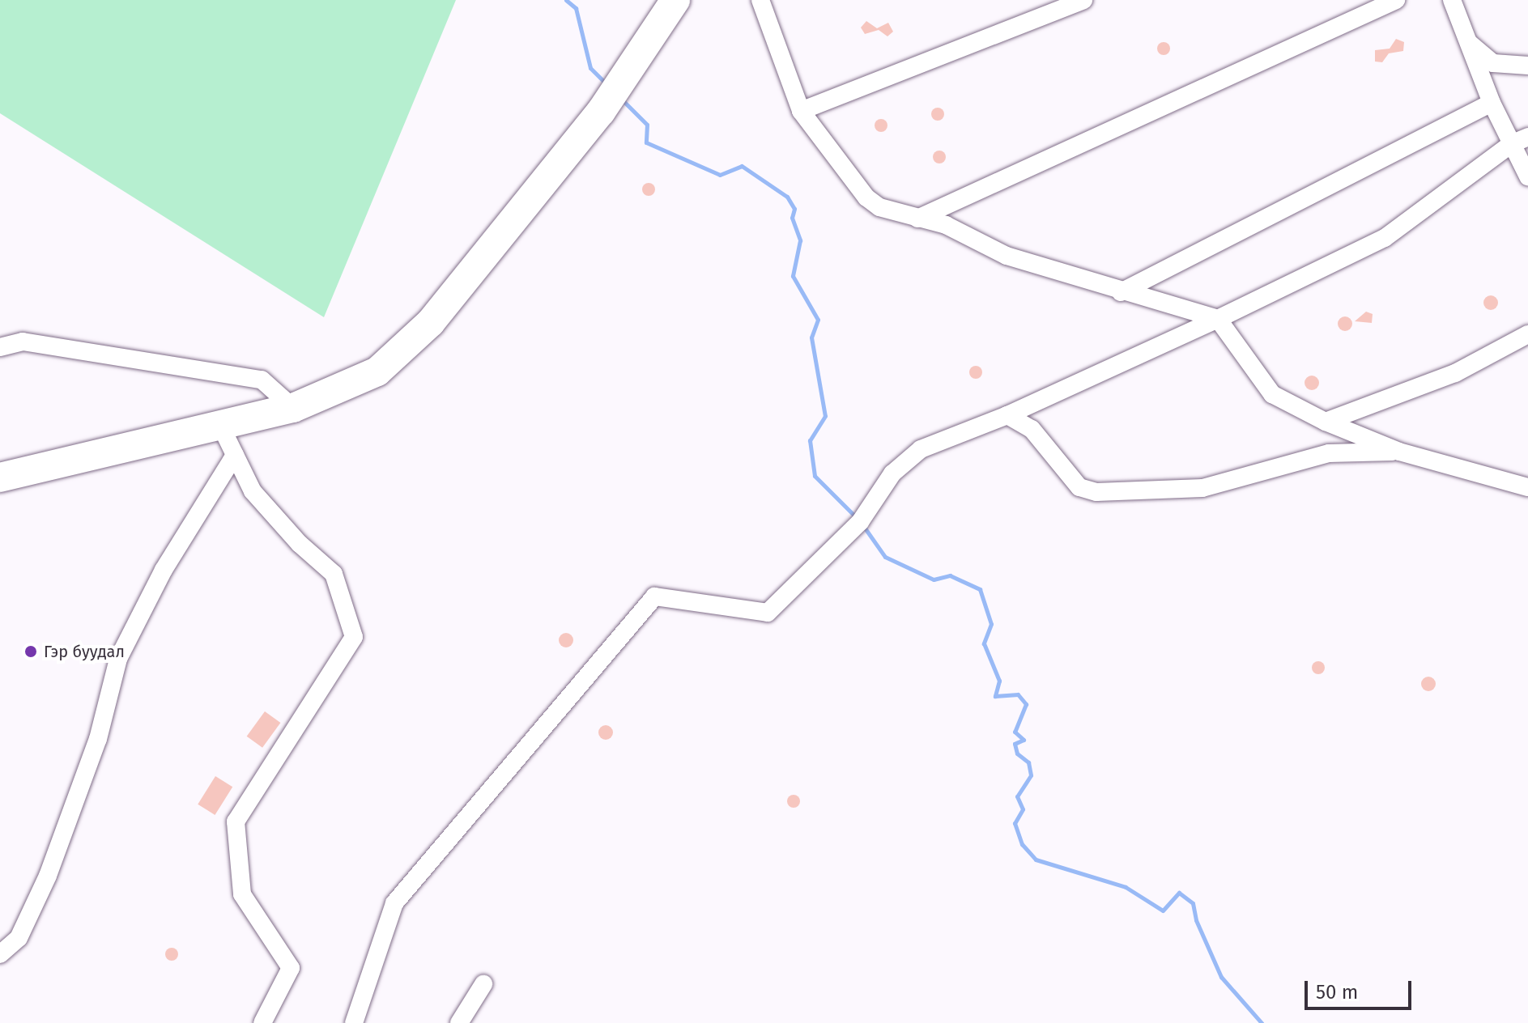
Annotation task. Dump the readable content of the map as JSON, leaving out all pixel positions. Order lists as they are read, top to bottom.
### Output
{
  "places": ["Гэр буудал"],
  "scale_bar": "50 m"
}
